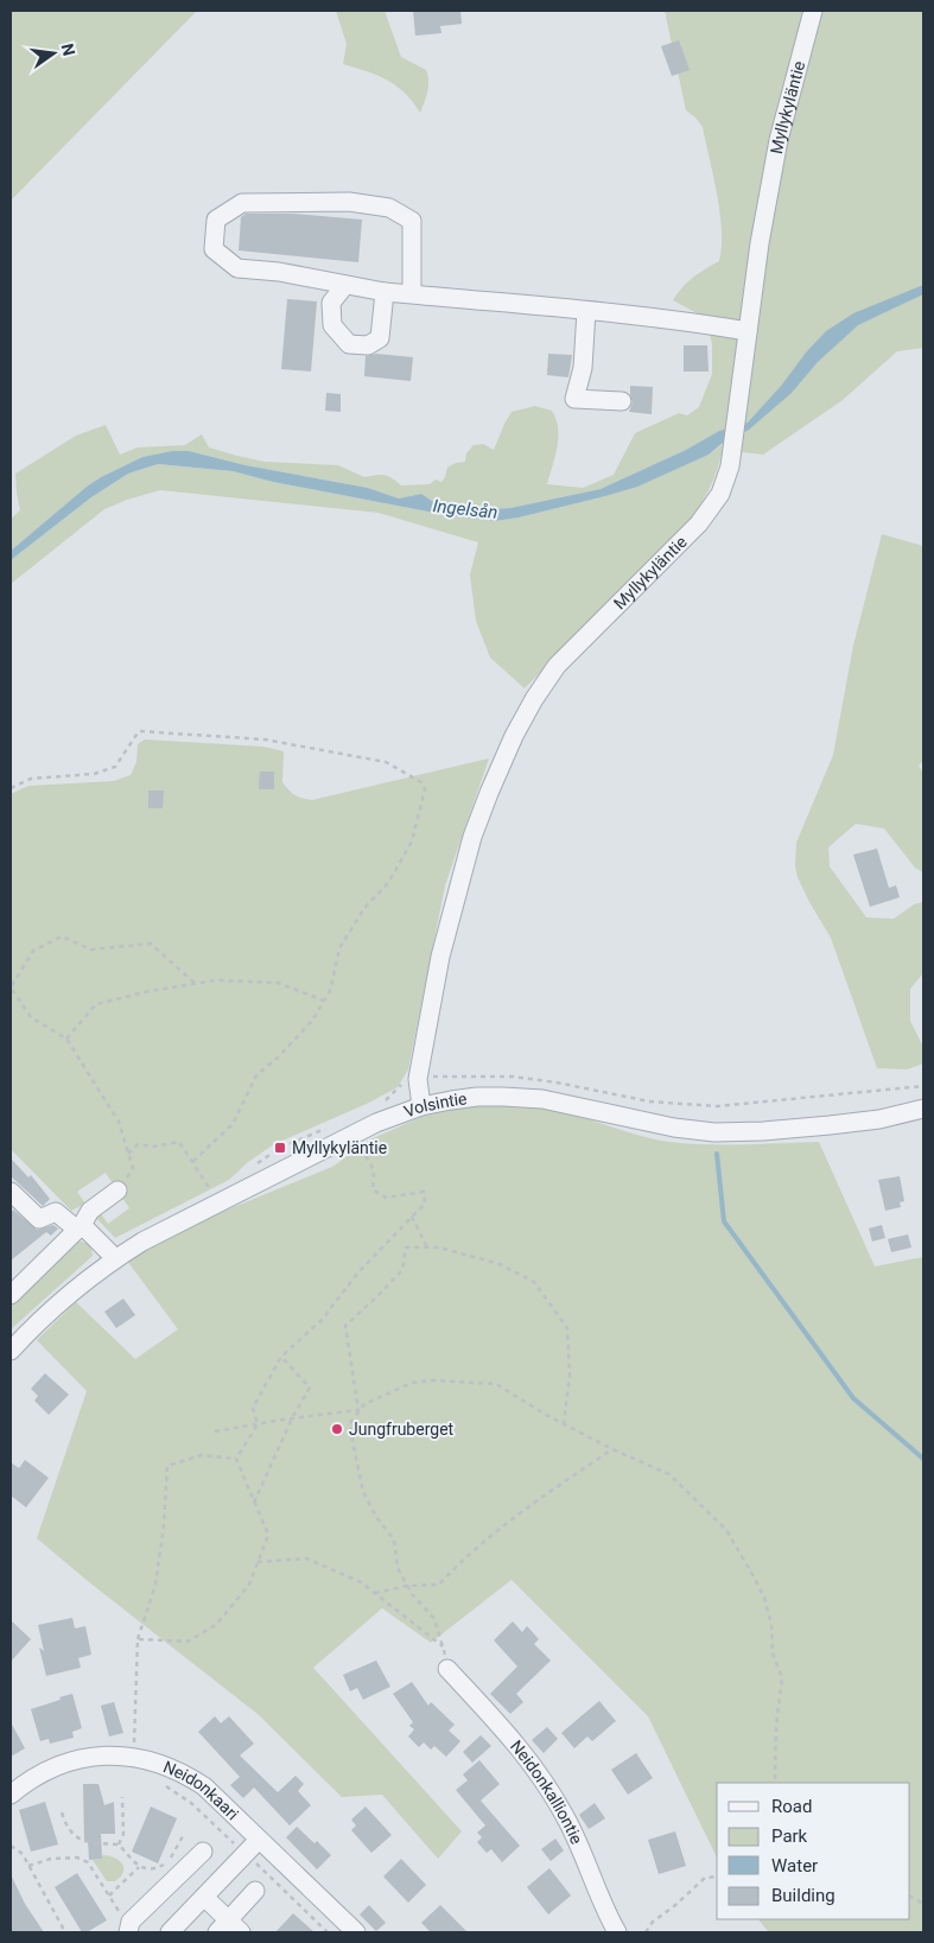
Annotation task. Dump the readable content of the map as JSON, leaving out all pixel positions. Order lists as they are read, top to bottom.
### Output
{
  "streets": {
    "street": [
      "Myllykyläntie",
      "Volsintie",
      "Neidonkalliontie",
      "Neidonkaari"
    ]
  },
  "crossings": [
    ["Myllykyläntie", "Volsintie"]
  ],
  "water": ["Ingelsån"],
  "places": {
    "transit": ["Myllykyläntie"],
    "other": ["Jungfruberget"]
  },
  "legend": [
    "Road",
    "Park",
    "Water",
    "Building"
  ],
  "north": "right"
}
